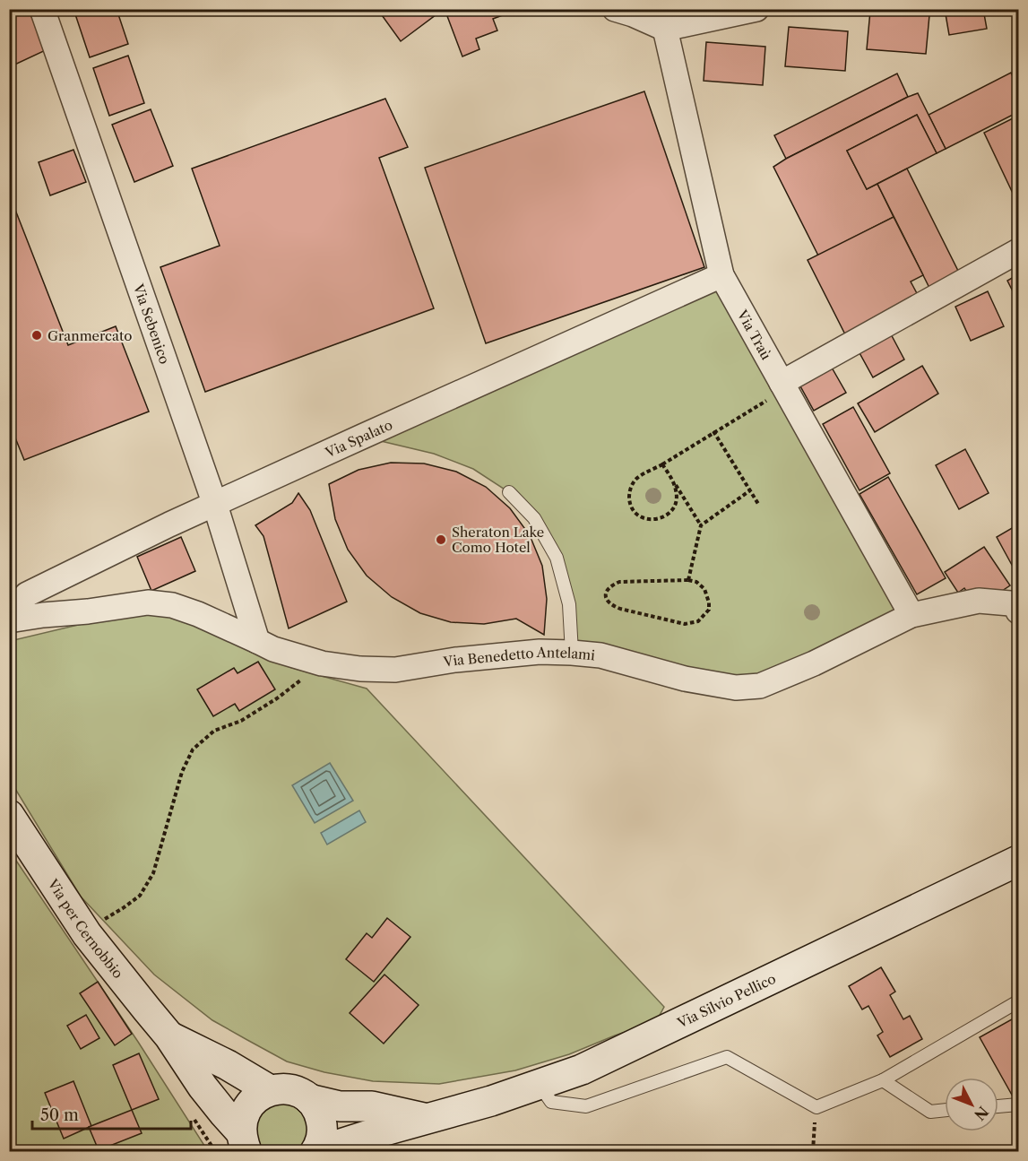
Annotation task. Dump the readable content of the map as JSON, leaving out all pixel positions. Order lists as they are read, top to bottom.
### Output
{
  "streets": {
    "main road": ["Via per Cernobbio", "Via Silvio Pellico"],
    "street": [
      "Via Sebenico",
      "Via Traù",
      "Via Spalato",
      "Via Benedetto Antelami"
    ]
  },
  "crossings": [
    ["Via Sebenico", "Via Spalato"],
    ["Via Sebenico", "Via Benedetto Antelami"],
    ["Via Traù", "Via Spalato"],
    ["Via Traù", "Via Benedetto Antelami"],
    ["Via Spalato", "Via Benedetto Antelami"],
    ["Via per Cernobbio", "Via Silvio Pellico"]
  ],
  "places": ["Granmercato", "Sheraton Lake Como Hotel"],
  "scale_bar": "50 m",
  "north": "bottom right"
}
